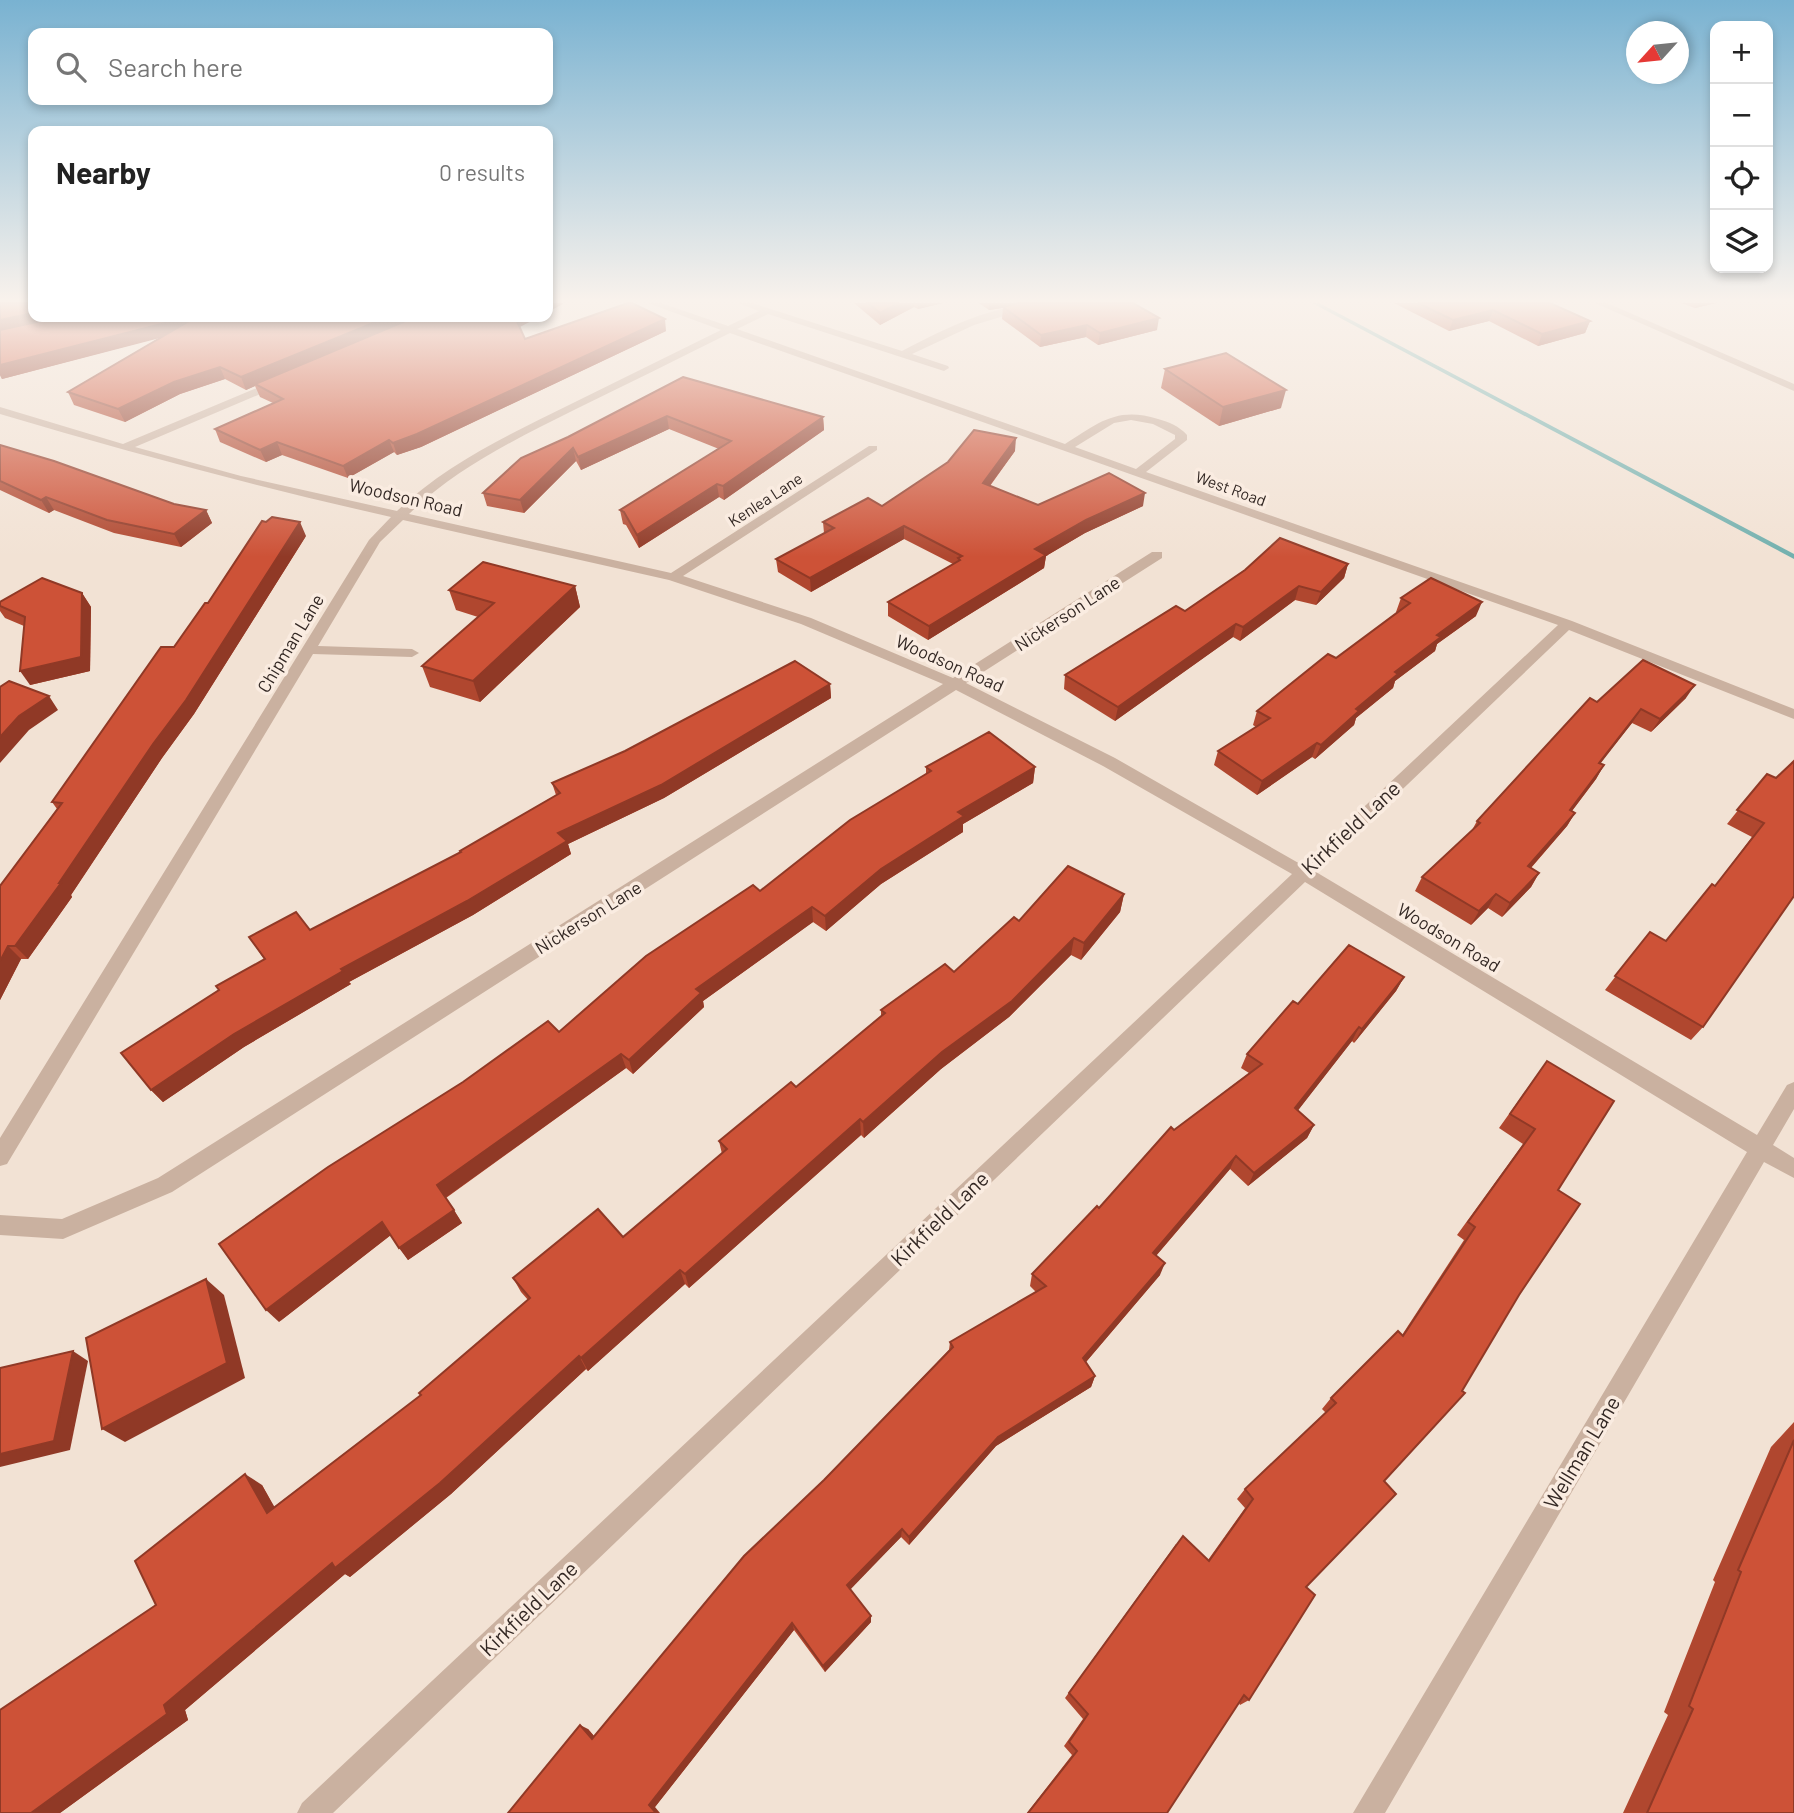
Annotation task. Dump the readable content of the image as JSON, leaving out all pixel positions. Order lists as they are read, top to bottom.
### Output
{
  "streets": {
    "street": [
      "West Road",
      "Woodson Road",
      "Kenlea Lane",
      "Nickerson Lane",
      "Chipman Lane",
      "Kirkfield Lane",
      "Wellman Lane"
    ]
  },
  "crossings": [
    ["West Road", "Kirkfield Lane"],
    ["Woodson Road", "Kenlea Lane"],
    ["Woodson Road", "Nickerson Lane"],
    ["Woodson Road", "Chipman Lane"],
    ["Woodson Road", "Kirkfield Lane"],
    ["Woodson Road", "Wellman Lane"]
  ],
  "north": "bottom left",
  "page": {
    "map_buttons": ["+", "−"],
    "search": "Search here",
    "heading": ["Nearby", "0 results"]
  }
}
